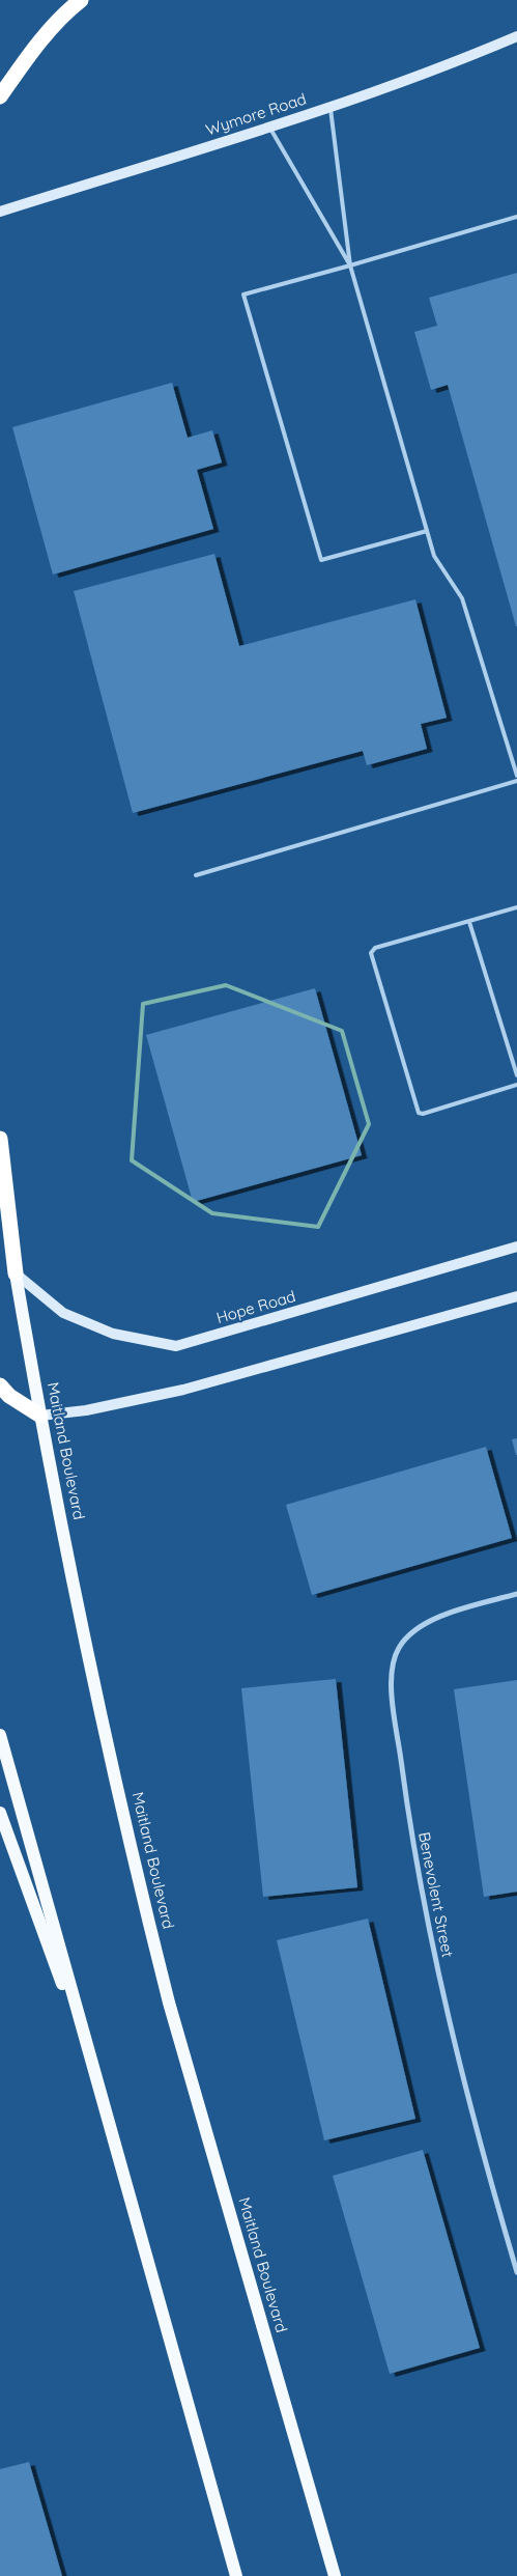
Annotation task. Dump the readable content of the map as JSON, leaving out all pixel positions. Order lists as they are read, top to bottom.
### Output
{
  "streets": {
    "highway": ["Maitland Boulevard"],
    "main road": ["Wymore Road", "Hope Road"],
    "street": ["Benevolent Street"]
  },
  "crossings": [
    ["Hope Road", "Maitland Boulevard"]
  ]
}
